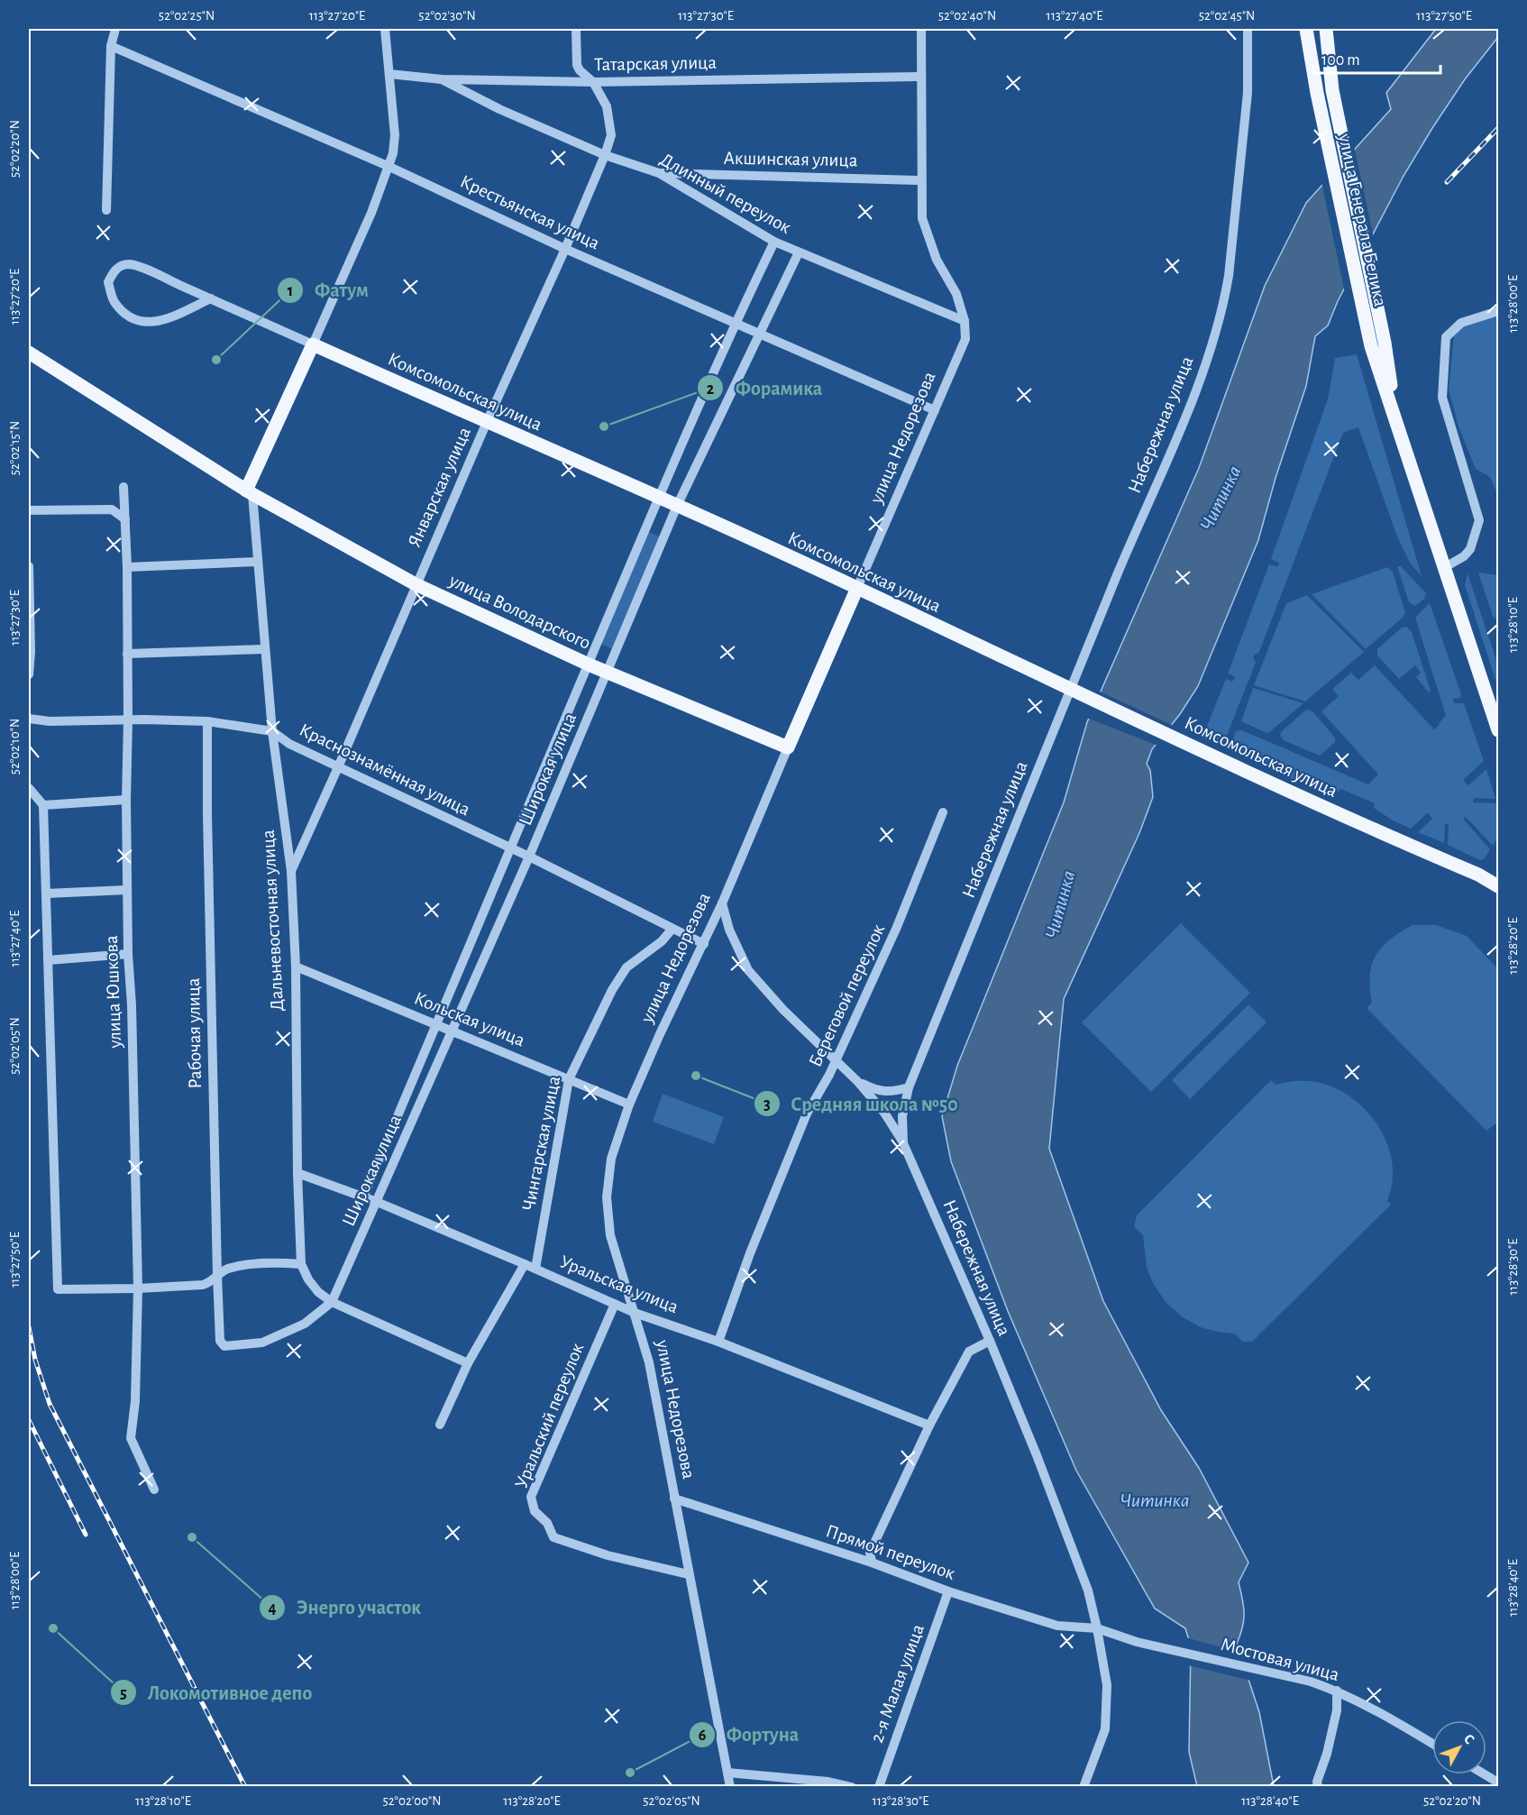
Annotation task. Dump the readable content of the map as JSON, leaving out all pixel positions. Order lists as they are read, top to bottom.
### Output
{
  "streets": {
    "main road": [
      "улица Генерала Белика",
      "Комсомольская улица",
      "улица Недорезова",
      "улица Володарского"
    ],
    "street": [
      "Татарская улица",
      "Акшинская улица",
      "Длинный переулок",
      "Крестьянская улица",
      "Набережная улица",
      "Январская улица",
      "Краснознамённая улица",
      "Широкая улица",
      "Дальневосточная улица",
      "улица Юшкова",
      "Береговой переулок",
      "Кольская улица",
      "Рабочая улица",
      "Чингарская улица",
      "Уральская улица",
      "Уральский переулок",
      "Прямой переулок",
      "Мостовая улица",
      "2-я Малая улица"
    ]
  },
  "crossings": [
    ["Татарская улица", "Длинный переулок"],
    ["Татарская улица", "улица Недорезова"],
    ["Татарская улица", "Январская улица"],
    ["Акшинская улица", "Длинный переулок"],
    ["Акшинская улица", "улица Недорезова"],
    ["Длинный переулок", "улица Недорезова"],
    ["Длинный переулок", "Январская улица"],
    ["Длинный переулок", "Широкая улица"],
    ["Крестьянская улица", "улица Недорезова"],
    ["Крестьянская улица", "Январская улица"],
    ["Крестьянская улица", "Широкая улица"],
    ["Комсомольская улица", "Набережная улица"],
    ["Комсомольская улица", "улица Недорезова"],
    ["Комсомольская улица", "Январская улица"],
    ["Комсомольская улица", "Широкая улица"],
    ["Набережная улица", "Прямой переулок"],
    ["Набережная улица", "Мостовая улица"],
    ["улица Недорезова", "улица Володарского"],
    ["улица Недорезова", "Краснознамённая улица"],
    ["улица Недорезова", "Кольская улица"],
    ["улица Недорезова", "Уральская улица"],
    ["улица Недорезова", "Уральский переулок"],
    ["улица Недорезова", "Прямой переулок"],
    ["Январская улица", "улица Володарского"],
    ["Январская улица", "Краснознамённая улица"],
    ["Январская улица", "Дальневосточная улица"],
    ["улица Володарского", "Широкая улица"],
    ["улица Володарского", "Дальневосточная улица"],
    ["Краснознамённая улица", "Широкая улица"],
    ["Краснознамённая улица", "Дальневосточная улица"],
    ["Краснознамённая улица", "улица Юшкова"],
    ["Краснознамённая улица", "Рабочая улица"],
    ["Краснознамённая улица", "Чингарская улица"],
    ["Широкая улица", "Дальневосточная улица"],
    ["Широкая улица", "Кольская улица"],
    ["Широкая улица", "Рабочая улица"],
    ["Широкая улица", "Уральская улица"],
    ["Дальневосточная улица", "Кольская улица"],
    ["Дальневосточная улица", "Рабочая улица"],
    ["Дальневосточная улица", "Уральская улица"],
    ["Береговой переулок", "Уральская улица"],
    ["Кольская улица", "Чингарская улица"],
    ["Чингарская улица", "Уральская улица"],
    ["Уральская улица", "Уральский переулок"],
    ["Прямой переулок", "Мостовая улица"],
    ["Прямой переулок", "2-я Малая улица"]
  ],
  "water": ["Читинка"],
  "places": [
    "Фатум",
    "Форамика",
    "Средняя школа №50",
    "Энерго участок",
    "Локомотивное депо",
    "Фортуна"
  ],
  "scale_bar": "100 m",
  "north": "top right",
  "coordinates": [
    "52°02'25\"N",
    "113°27'20\"E",
    "52°02'30\"N",
    "113°27'30\"E",
    "52°02'40\"N",
    "113°27'40\"E",
    "52°02'45\"N",
    "113°27'50\"E",
    "52°02'20\"N",
    "113°28'00\"E",
    "52°02'15\"N",
    "113°28'10\"E",
    "52°02'10\"N",
    "113°28'20\"E",
    "52°02'05\"N",
    "113°28'30\"E",
    "113°28'40\"E",
    "52°02'00\"N"
  ]
}
